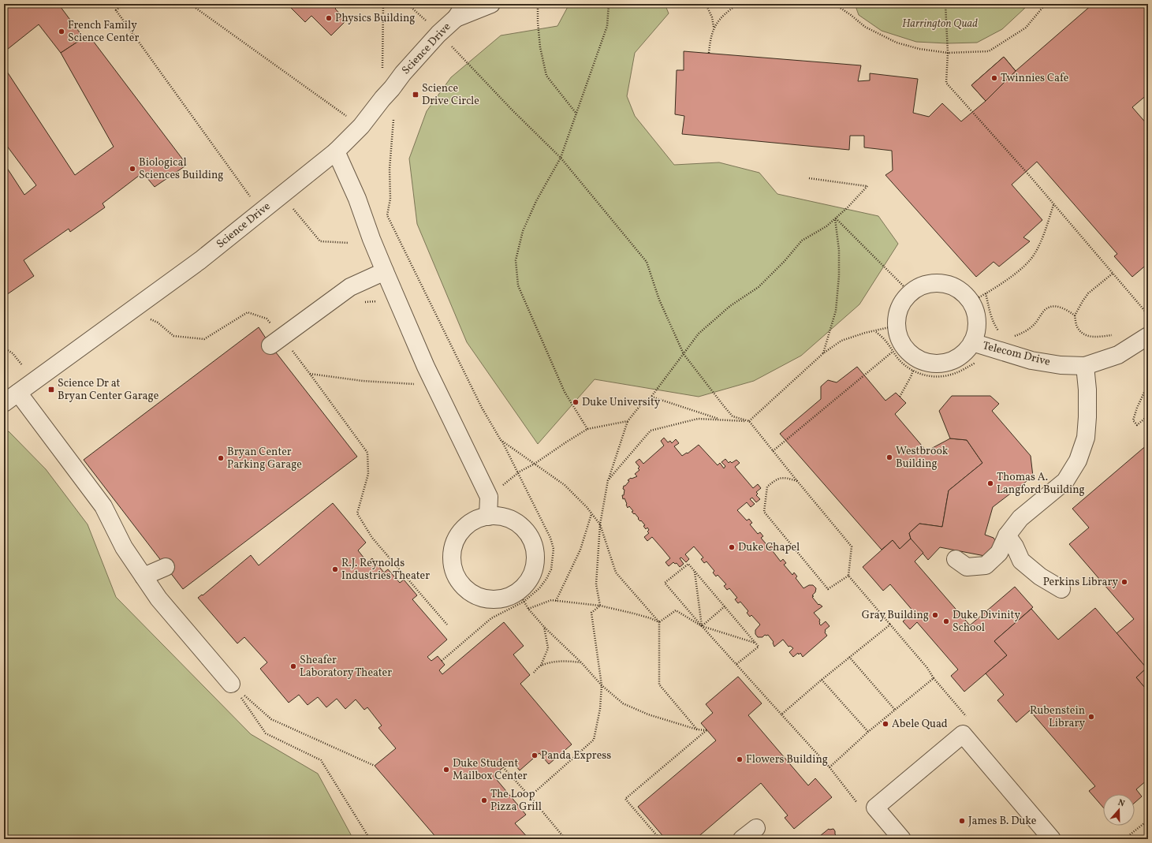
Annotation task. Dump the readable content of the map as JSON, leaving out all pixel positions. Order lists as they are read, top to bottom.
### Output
{
  "streets": {
    "street": ["Science Drive", "Telecom Drive"]
  },
  "parks": ["Harrington Quad"],
  "places": {
    "other": [
      "Physics Building",
      "French Family Science Center",
      "Twinnies Cafe",
      "Biological Sciences Building",
      "Duke University",
      "Westbrook Building",
      "Bryan Center Parking Garage",
      "Thomas A. Langford Building",
      "Duke Chapel",
      "R.J. Reynolds Industries Theater",
      "Perkins Library",
      "Gray Building",
      "Duke Divinity School",
      "Sheafer Laboratory Theater",
      "Rubenstein Library",
      "Abele Quad",
      "Panda Express",
      "Flowers Building",
      "Duke Student Mailbox Center",
      "The Loop Pizza Grill",
      "James B. Duke"
    ],
    "transit": ["Science Drive Circle", "Science Dr at Bryan Center Garage"]
  },
  "north": "top"
}
